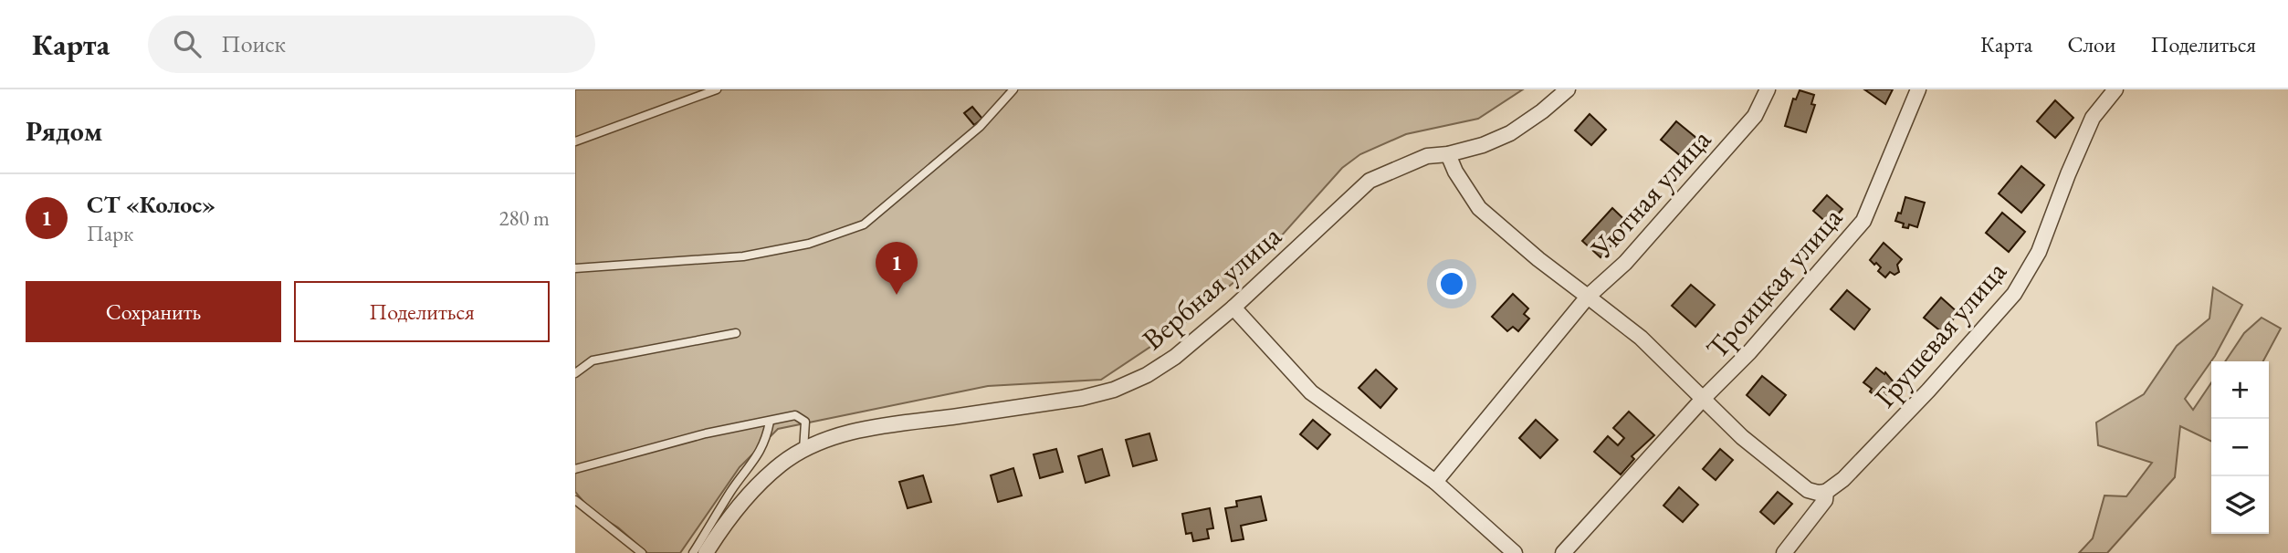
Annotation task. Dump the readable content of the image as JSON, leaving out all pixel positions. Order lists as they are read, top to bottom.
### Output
{
  "streets": {
    "street": [
      "Уютная улица",
      "Троицкая улица",
      "Вербная улица",
      "Грушевая улица"
    ]
  },
  "page": {
    "header": "Карта",
    "search": "Поиск",
    "nav": ["Карта", "Слои", "Поделиться"],
    "heading": "Рядом",
    "list": [
      {
        "mark": "1",
        "name": "СТ «Колос»",
        "note": "Парк",
        "value": "280 m"
      }
    ],
    "pins": "1",
    "buttons": ["Сохранить", "Поделиться"],
    "map_buttons": ["+", "−"]
  }
}
